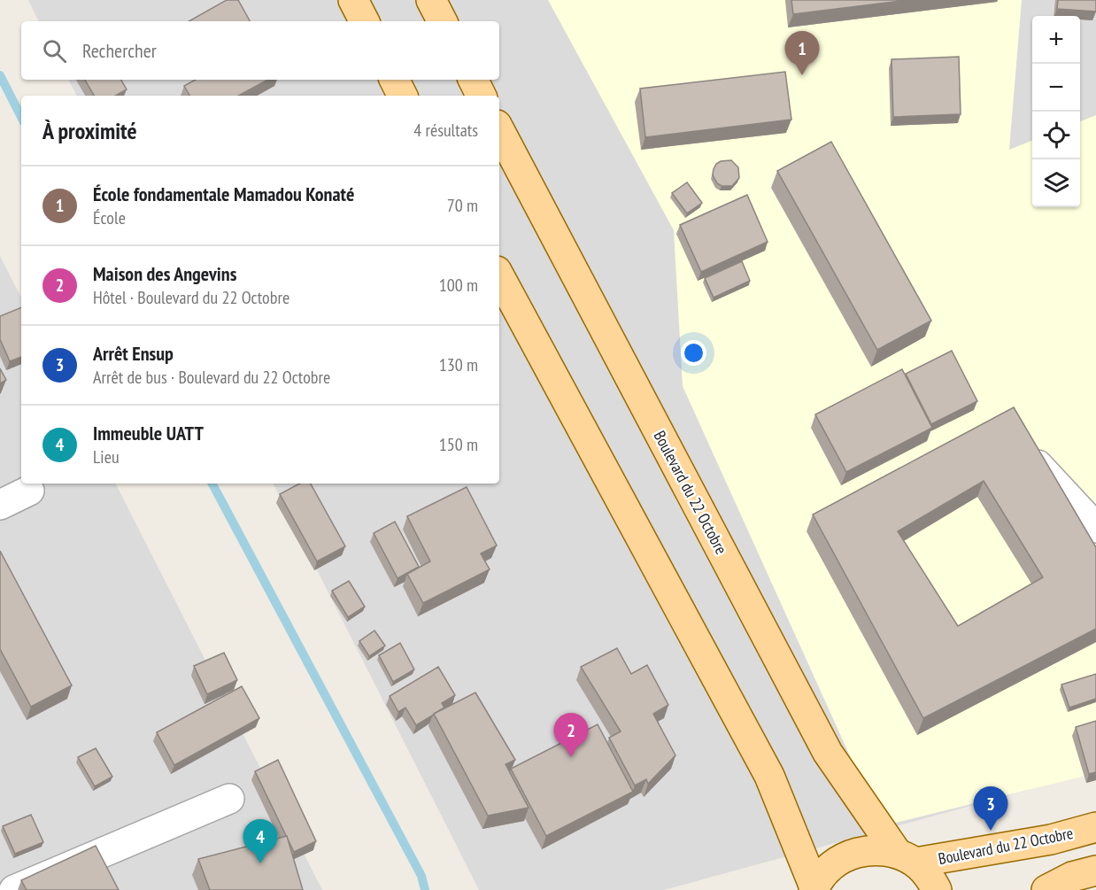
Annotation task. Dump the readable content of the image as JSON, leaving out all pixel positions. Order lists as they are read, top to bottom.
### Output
{
  "streets": {
    "main road": ["Boulevard du 22 Octobre"]
  },
  "page": {
    "map_buttons": ["+", "−"],
    "search": "Rechercher",
    "pins": [
      "1",
      "2",
      "3",
      "4"
    ],
    "heading": ["À proximité", "4 résultats"],
    "list": [
      {
        "mark": "1",
        "name": "École fondamentale Mamadou Konaté",
        "note": "École",
        "value": "70 m"
      },
      {
        "mark": "2",
        "name": "Maison des Angevins",
        "note": "Hôtel · Boulevard du 22 Octobre",
        "value": "100 m"
      },
      {
        "mark": "3",
        "name": "Arrêt Ensup",
        "note": "Arrêt de bus · Boulevard du 22 Octobre",
        "value": "130 m"
      },
      {
        "mark": "4",
        "name": "Immeuble UATT",
        "note": "Lieu",
        "value": "150 m"
      }
    ]
  }
}
